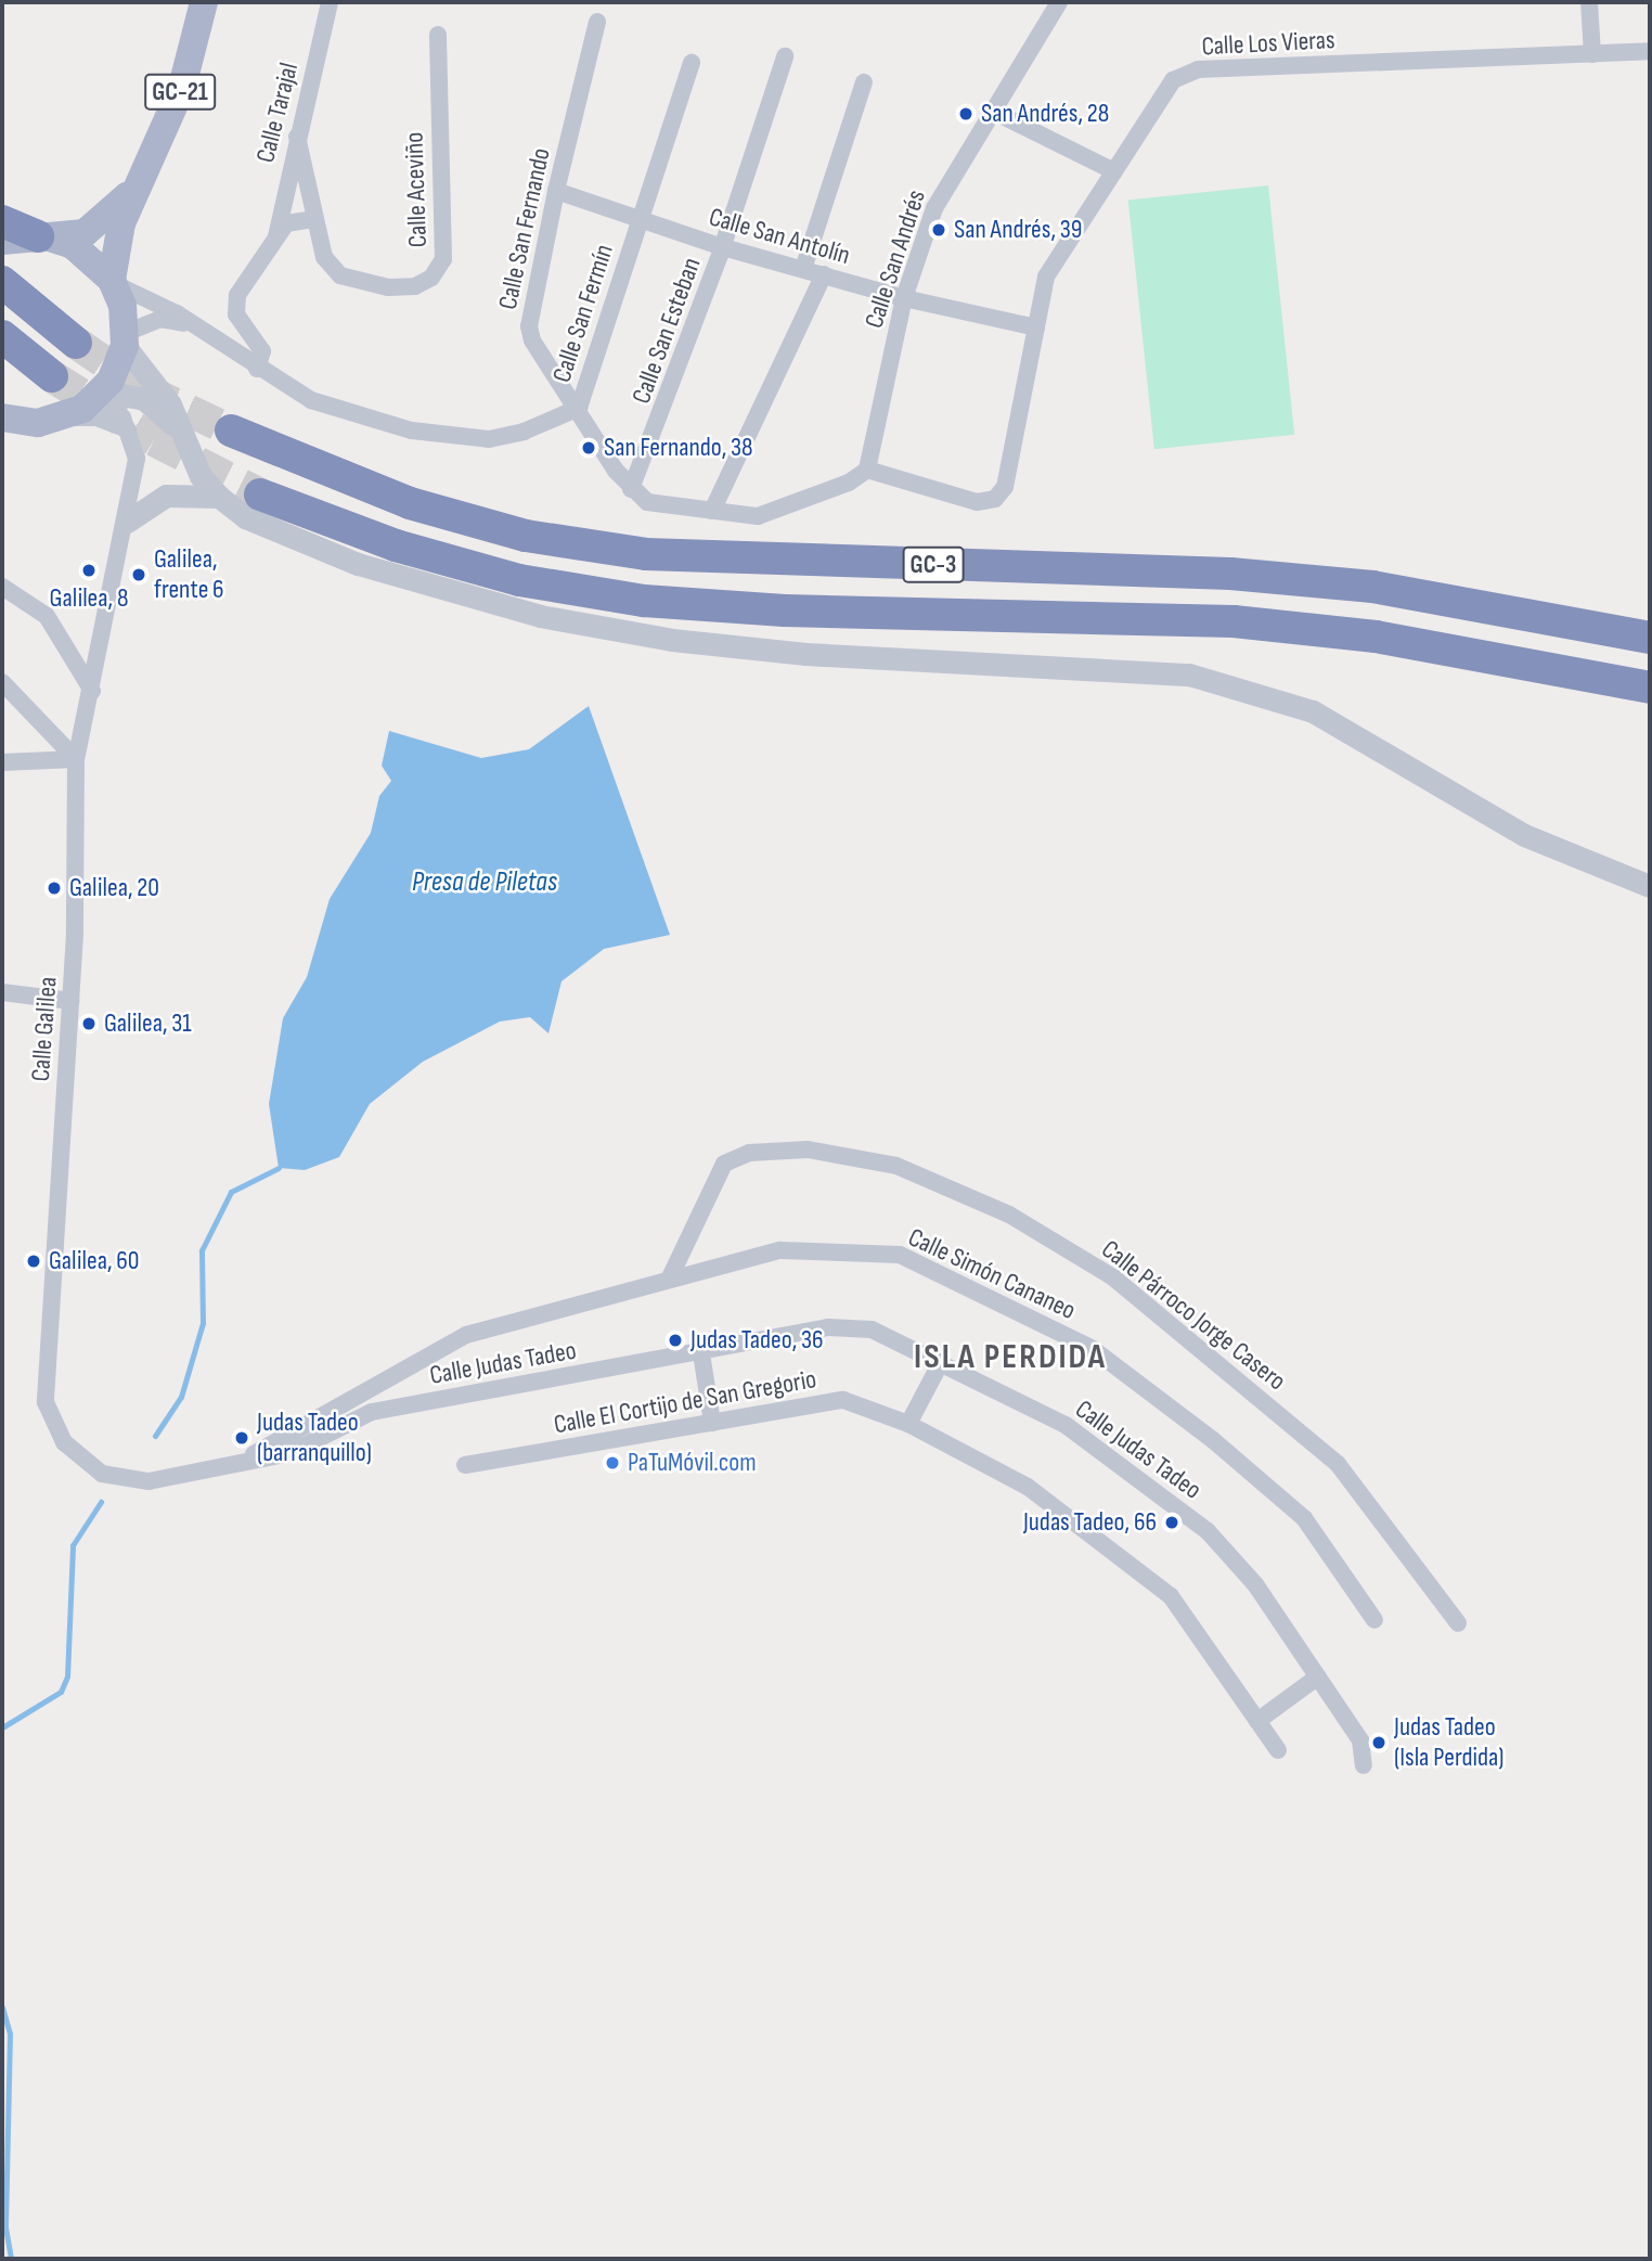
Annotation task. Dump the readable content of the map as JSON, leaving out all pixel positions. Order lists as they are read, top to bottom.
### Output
{
  "streets": {
    "highway": ["GC-3"],
    "main road": ["GC-21"],
    "street": [
      "Calle Los Vieras",
      "Calle Tarajal",
      "Calle Aceviño",
      "Calle San Fernando",
      "Calle San Antolín",
      "Calle San Andrés",
      "Calle San Fermín",
      "Calle San Esteban",
      "Calle Galilea",
      "Calle Simón Cananeo",
      "Calle Párroco Jorge Casero",
      "Calle Judas Tadeo",
      "Calle El Cortijo de San Gregorio"
    ]
  },
  "crossings": [
    ["Calle Los Vieras", "Calle San Antolín"],
    ["Calle Los Vieras", "Calle San Andrés"],
    ["GC-21", "Calle San Fermín"],
    ["Calle Tarajal", "Calle Aceviño"],
    ["Calle Tarajal", "Calle San Fermín"],
    ["Calle San Fernando", "Calle San Antolín"],
    ["Calle San Fernando", "Calle San Fermín"],
    ["Calle San Fernando", "Calle San Esteban"],
    ["Calle San Antolín", "Calle San Andrés"],
    ["Calle San Antolín", "Calle San Fermín"],
    ["Calle San Antolín", "Calle San Esteban"],
    ["Calle Galilea", "Calle Simón Cananeo"],
    ["Calle Galilea", "Calle Judas Tadeo"],
    ["Calle Simón Cananeo", "Calle Párroco Jorge Casero"],
    ["Calle Simón Cananeo", "Calle Judas Tadeo"]
  ],
  "districts": ["ISLA PERDIDA"],
  "water": ["Presa de Piletas"],
  "places": [
    "San Andrés, 28",
    "San Andrés, 39",
    "San Fernando, 38",
    "Galilea, 8",
    "Galilea, frente 6",
    "Galilea, 20",
    "Galilea, 31",
    "Galilea, 60",
    "Judas Tadeo, 36",
    "Judas Tadeo (barranquillo)",
    "PaTuMóvil.com",
    "Judas Tadeo, 66",
    "Judas Tadeo (Isla Perdida)"
  ]
}
